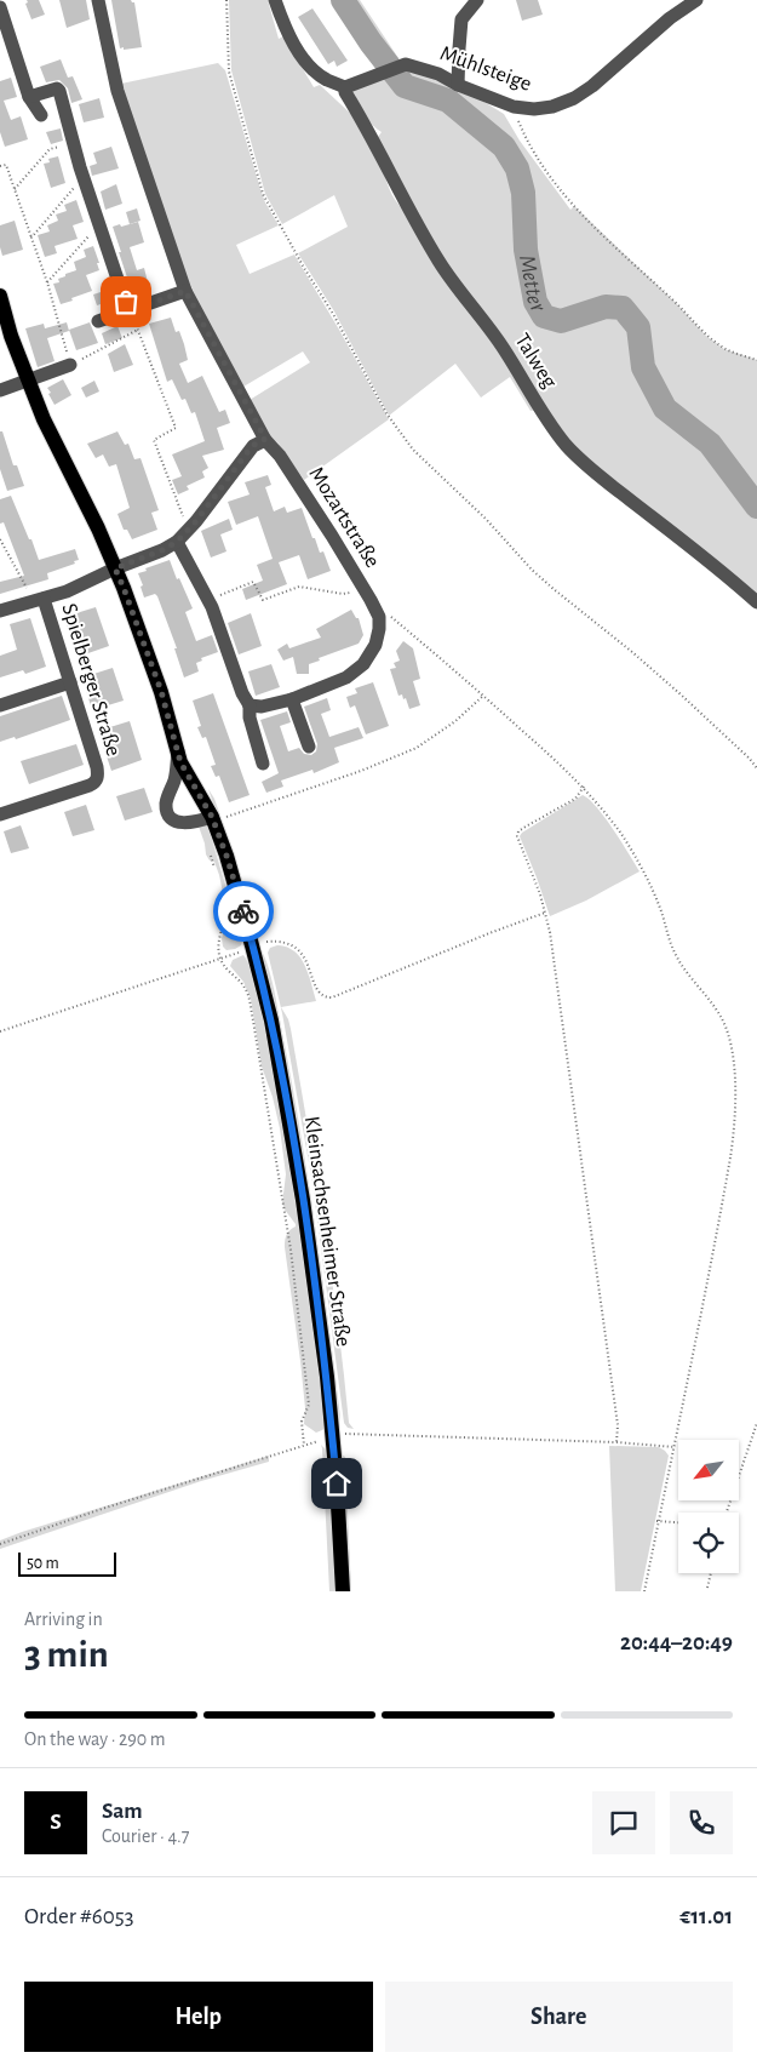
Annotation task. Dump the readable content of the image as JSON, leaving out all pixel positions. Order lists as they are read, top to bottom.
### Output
{
  "streets": {
    "main road": ["Kleinsachsenheimer Straße"],
    "street": [
      "Mühlsteige",
      "Talweg",
      "Mozartstraße",
      "Spielberger Straße"
    ]
  },
  "crossings": [
    ["Mühlsteige", "Talweg"]
  ],
  "water": ["Metter"],
  "scale_bar": "50 m",
  "north": "bottom left",
  "page": {
    "scale": "50 m",
    "heading": ["3 min", "Arriving in", "20:44–20:49"],
    "panel": [
      "Sam",
      "Courier · 4.7",
      "Order #6053",
      "€11.01"
    ],
    "bar": "On the way · 290 m",
    "round": "S",
    "buttons": ["Help", "Share"]
  }
}
